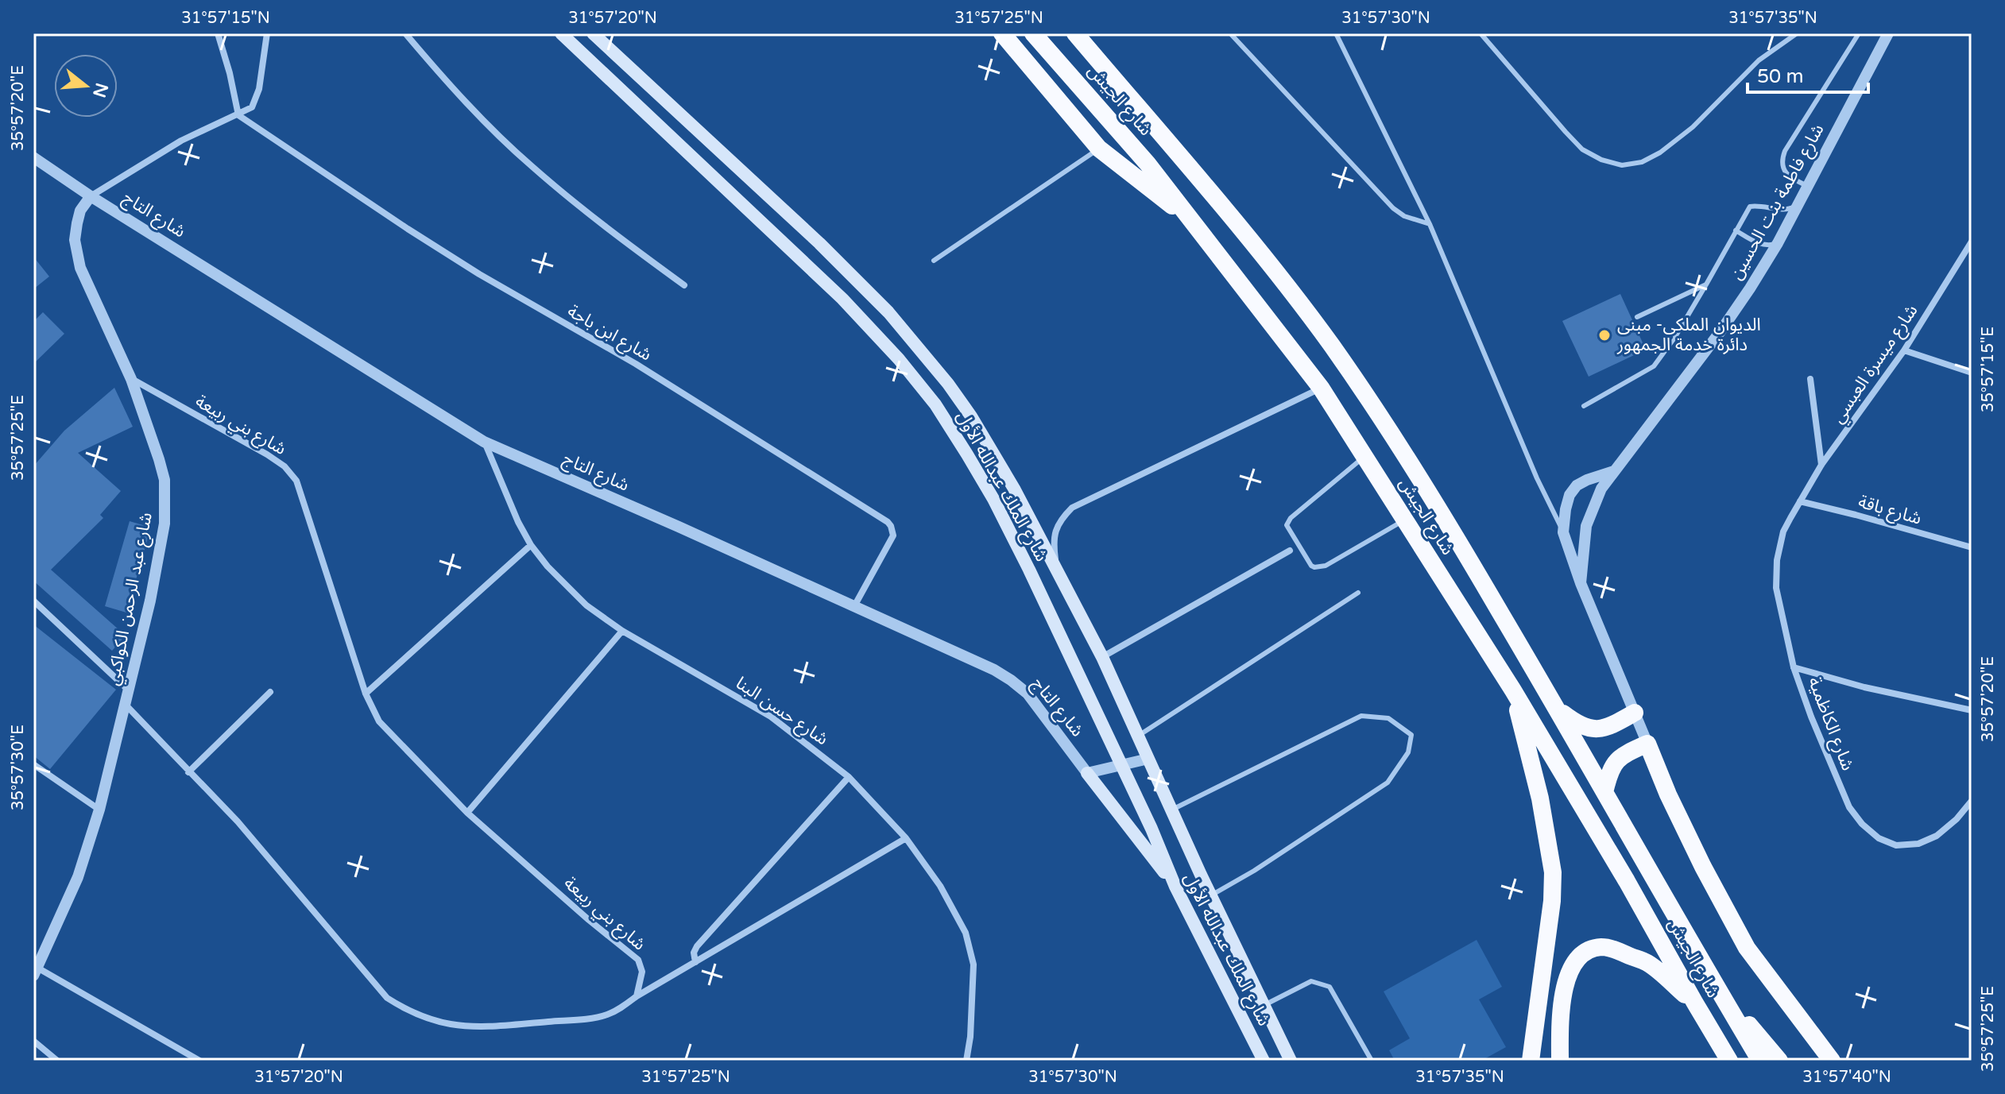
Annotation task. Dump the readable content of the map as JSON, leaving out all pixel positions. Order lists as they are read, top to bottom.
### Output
{
  "streets": {
    "highway": ["شارع الجيش"],
    "main road": ["شارع الملك عبدالله الأول"],
    "street": [
      "شارع فاطمة بنت الحسين",
      "شارع التاج",
      "شارع ابن باجة",
      "شارع ميسرة العبسي",
      "شارع بني ربيعة",
      "شارع باقة",
      "شارع عبد الرحمن الكواكبي",
      "شارع حسن البنا",
      "شارع الكاظمية"
    ]
  },
  "crossings": [
    ["شارع التاج", "شارع ابن باجة"],
    ["شارع التاج", "شارع عبد الرحمن الكواكبي"],
    ["شارع التاج", "شارع حسن البنا"],
    ["شارع ميسرة العبسي", "شارع باقة"],
    ["شارع ميسرة العبسي", "شارع الكاظمية"],
    ["شارع بني ربيعة", "شارع عبد الرحمن الكواكبي"],
    ["شارع باقة", "شارع الكاظمية"]
  ],
  "places": ["الديوان الملكي- مبنى دائرة خدمة الجمهور"],
  "scale_bar": "50 m",
  "north": "right",
  "coordinates": [
    "31°57'15\"N",
    "31°57'20\"N",
    "31°57'25\"N",
    "31°57'30\"N",
    "31°57'35\"N",
    "35°57'20\"E",
    "35°57'15\"E",
    "35°57'25\"E",
    "35°57'30\"E",
    "31°57'40\"N"
  ]
}
